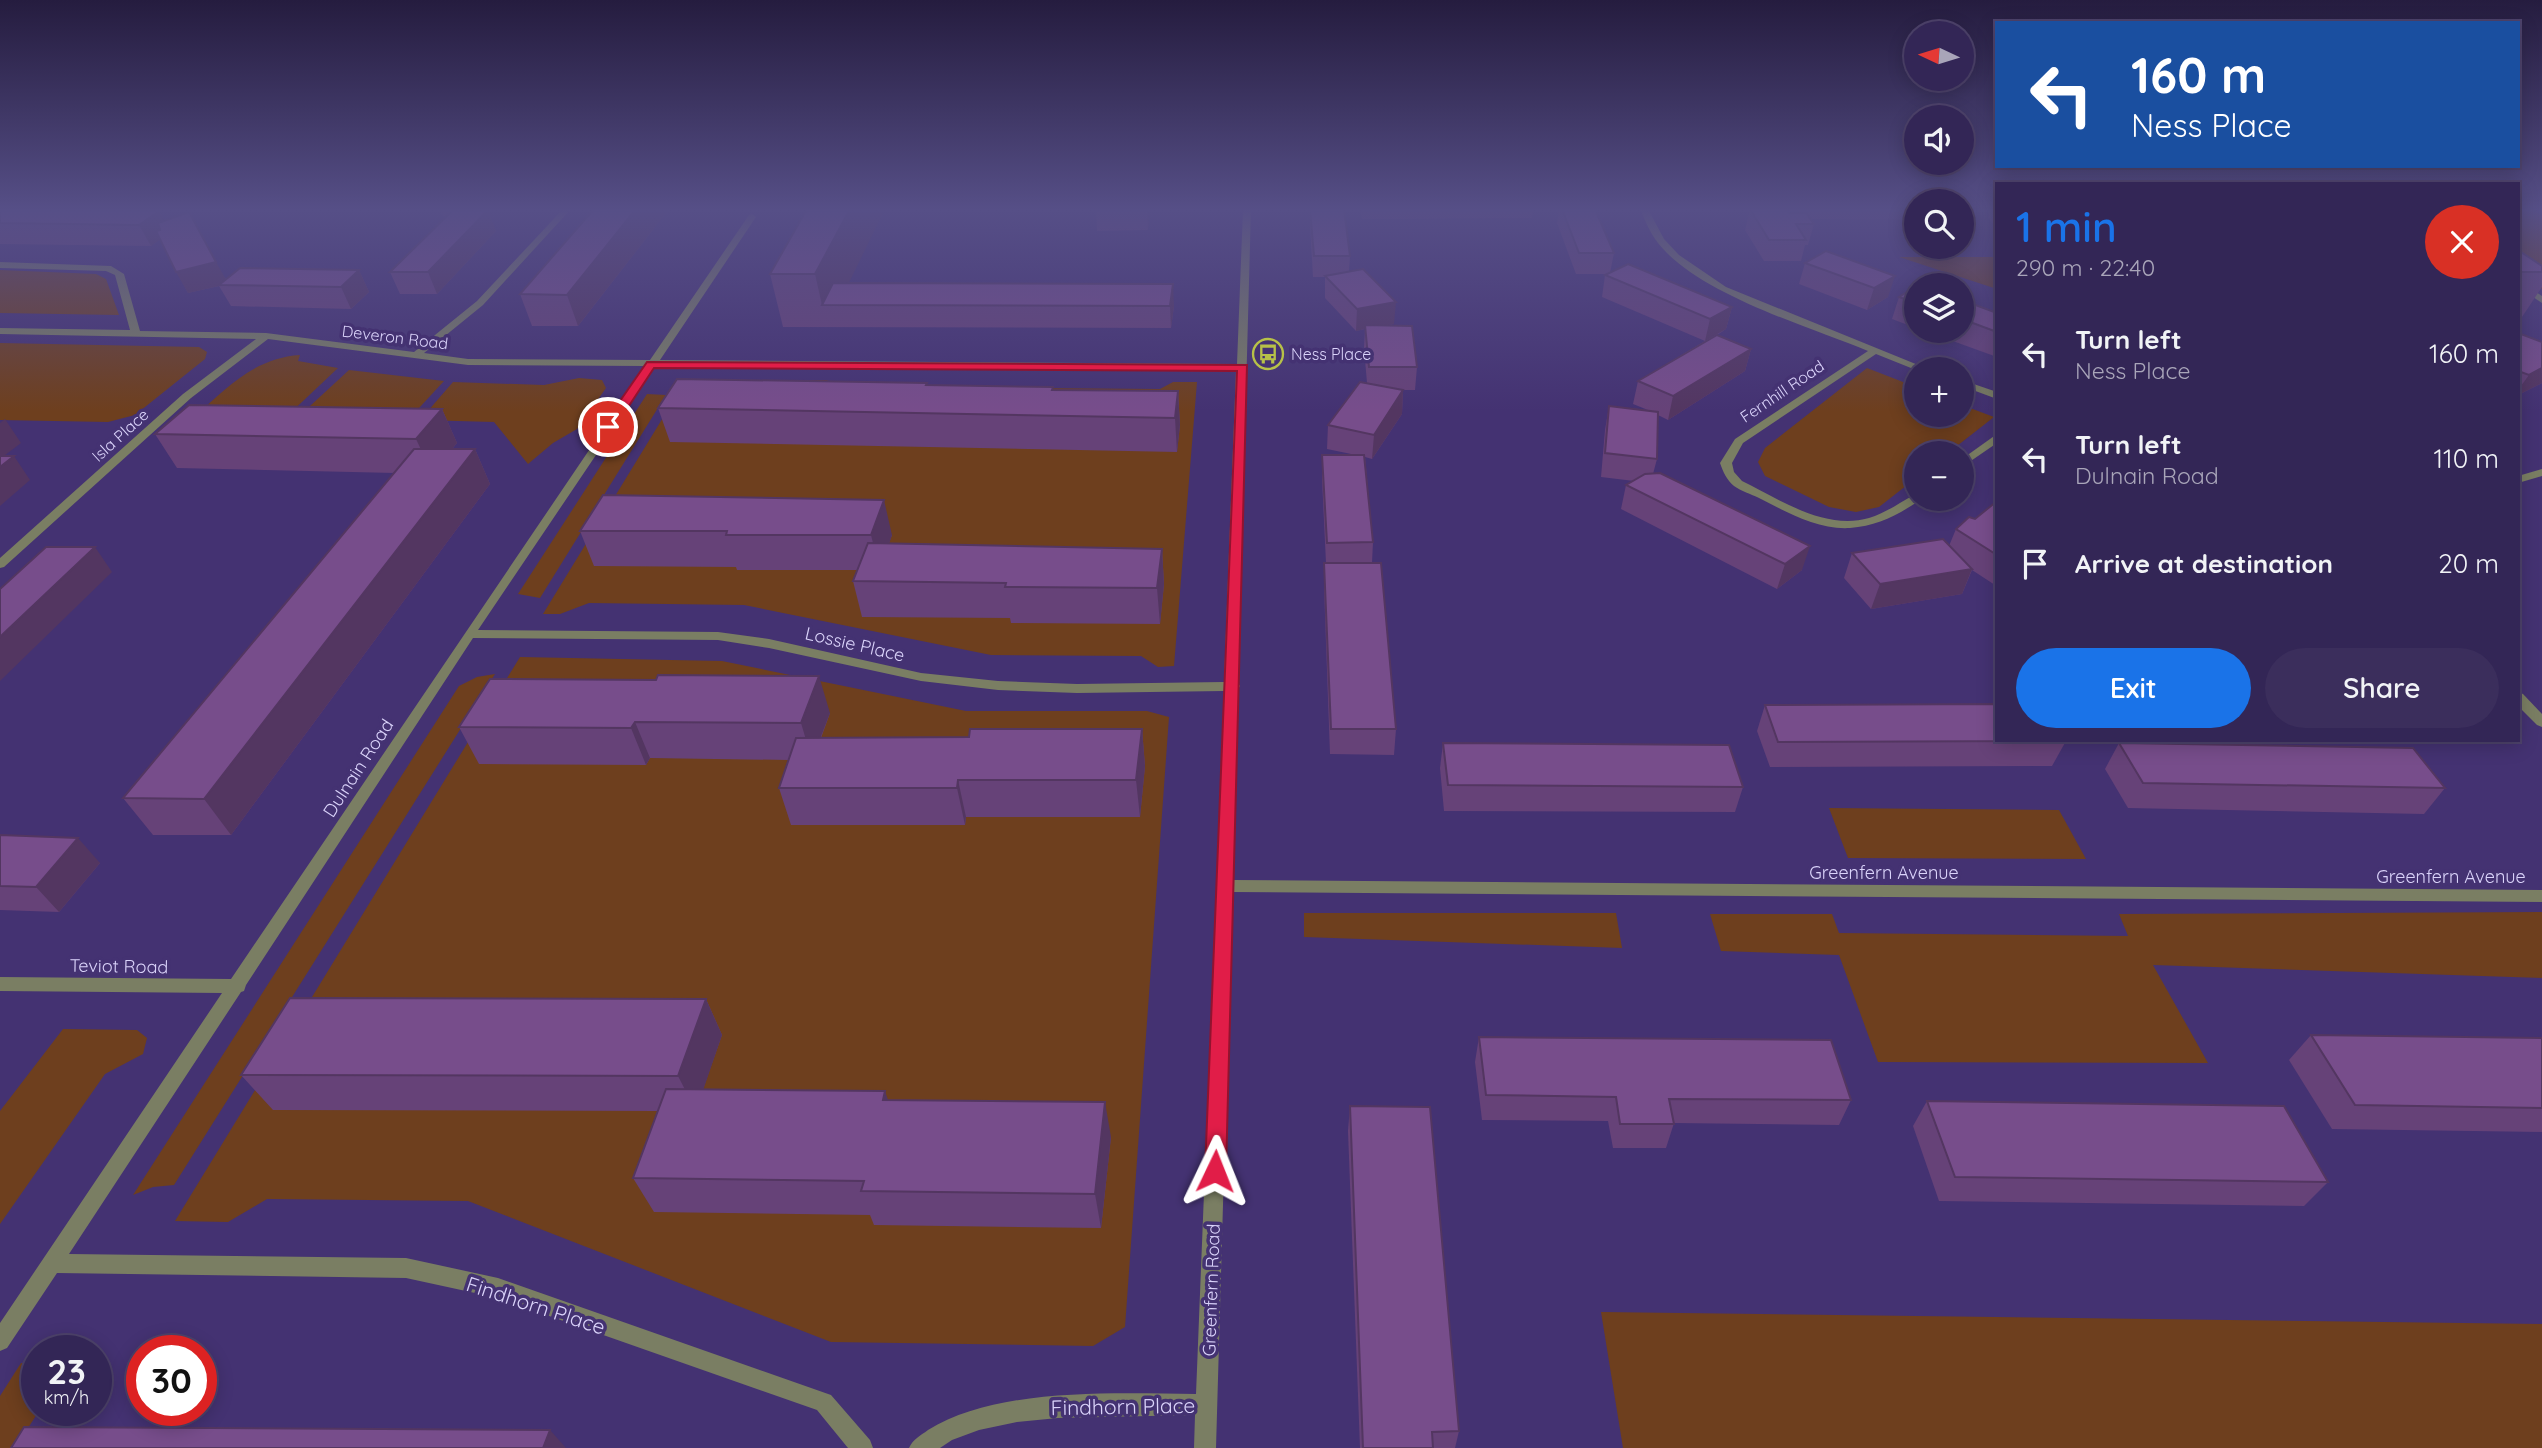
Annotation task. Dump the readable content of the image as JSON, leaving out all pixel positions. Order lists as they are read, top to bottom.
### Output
{
  "streets": {
    "street": [
      "Deveron Road",
      "Fernhill Road",
      "Isla Place",
      "Lossie Place",
      "Dulnain Road",
      "Greenfern Avenue",
      "Teviot Road",
      "Greenfern Road",
      "Findhorn Place"
    ]
  },
  "crossings": [
    ["Deveron Road", "Isla Place"],
    ["Deveron Road", "Dulnain Road"],
    ["Lossie Place", "Dulnain Road"],
    ["Lossie Place", "Greenfern Road"],
    ["Dulnain Road", "Teviot Road"],
    ["Dulnain Road", "Findhorn Place"],
    ["Greenfern Avenue", "Greenfern Road"],
    ["Greenfern Road", "Findhorn Place"]
  ],
  "places": {
    "bus stop": ["Ness Place"]
  },
  "north": "left",
  "page": {
    "map_buttons": ["+", "−"],
    "turn": ["160 m", "Ness Place"],
    "heading": ["1 min", "290 m · 22:40"],
    "list": [
      {
        "name": "Turn left",
        "note": "Ness Place",
        "value": "160 m"
      },
      {
        "name": "Turn left",
        "note": "Dulnain Road",
        "value": "110 m"
      },
      {
        "name": "Arrive at destination",
        "value": "20 m"
      }
    ],
    "buttons": ["Exit", "Share"],
    "speed": "23 km/h",
    "limit": "30"
  }
}
